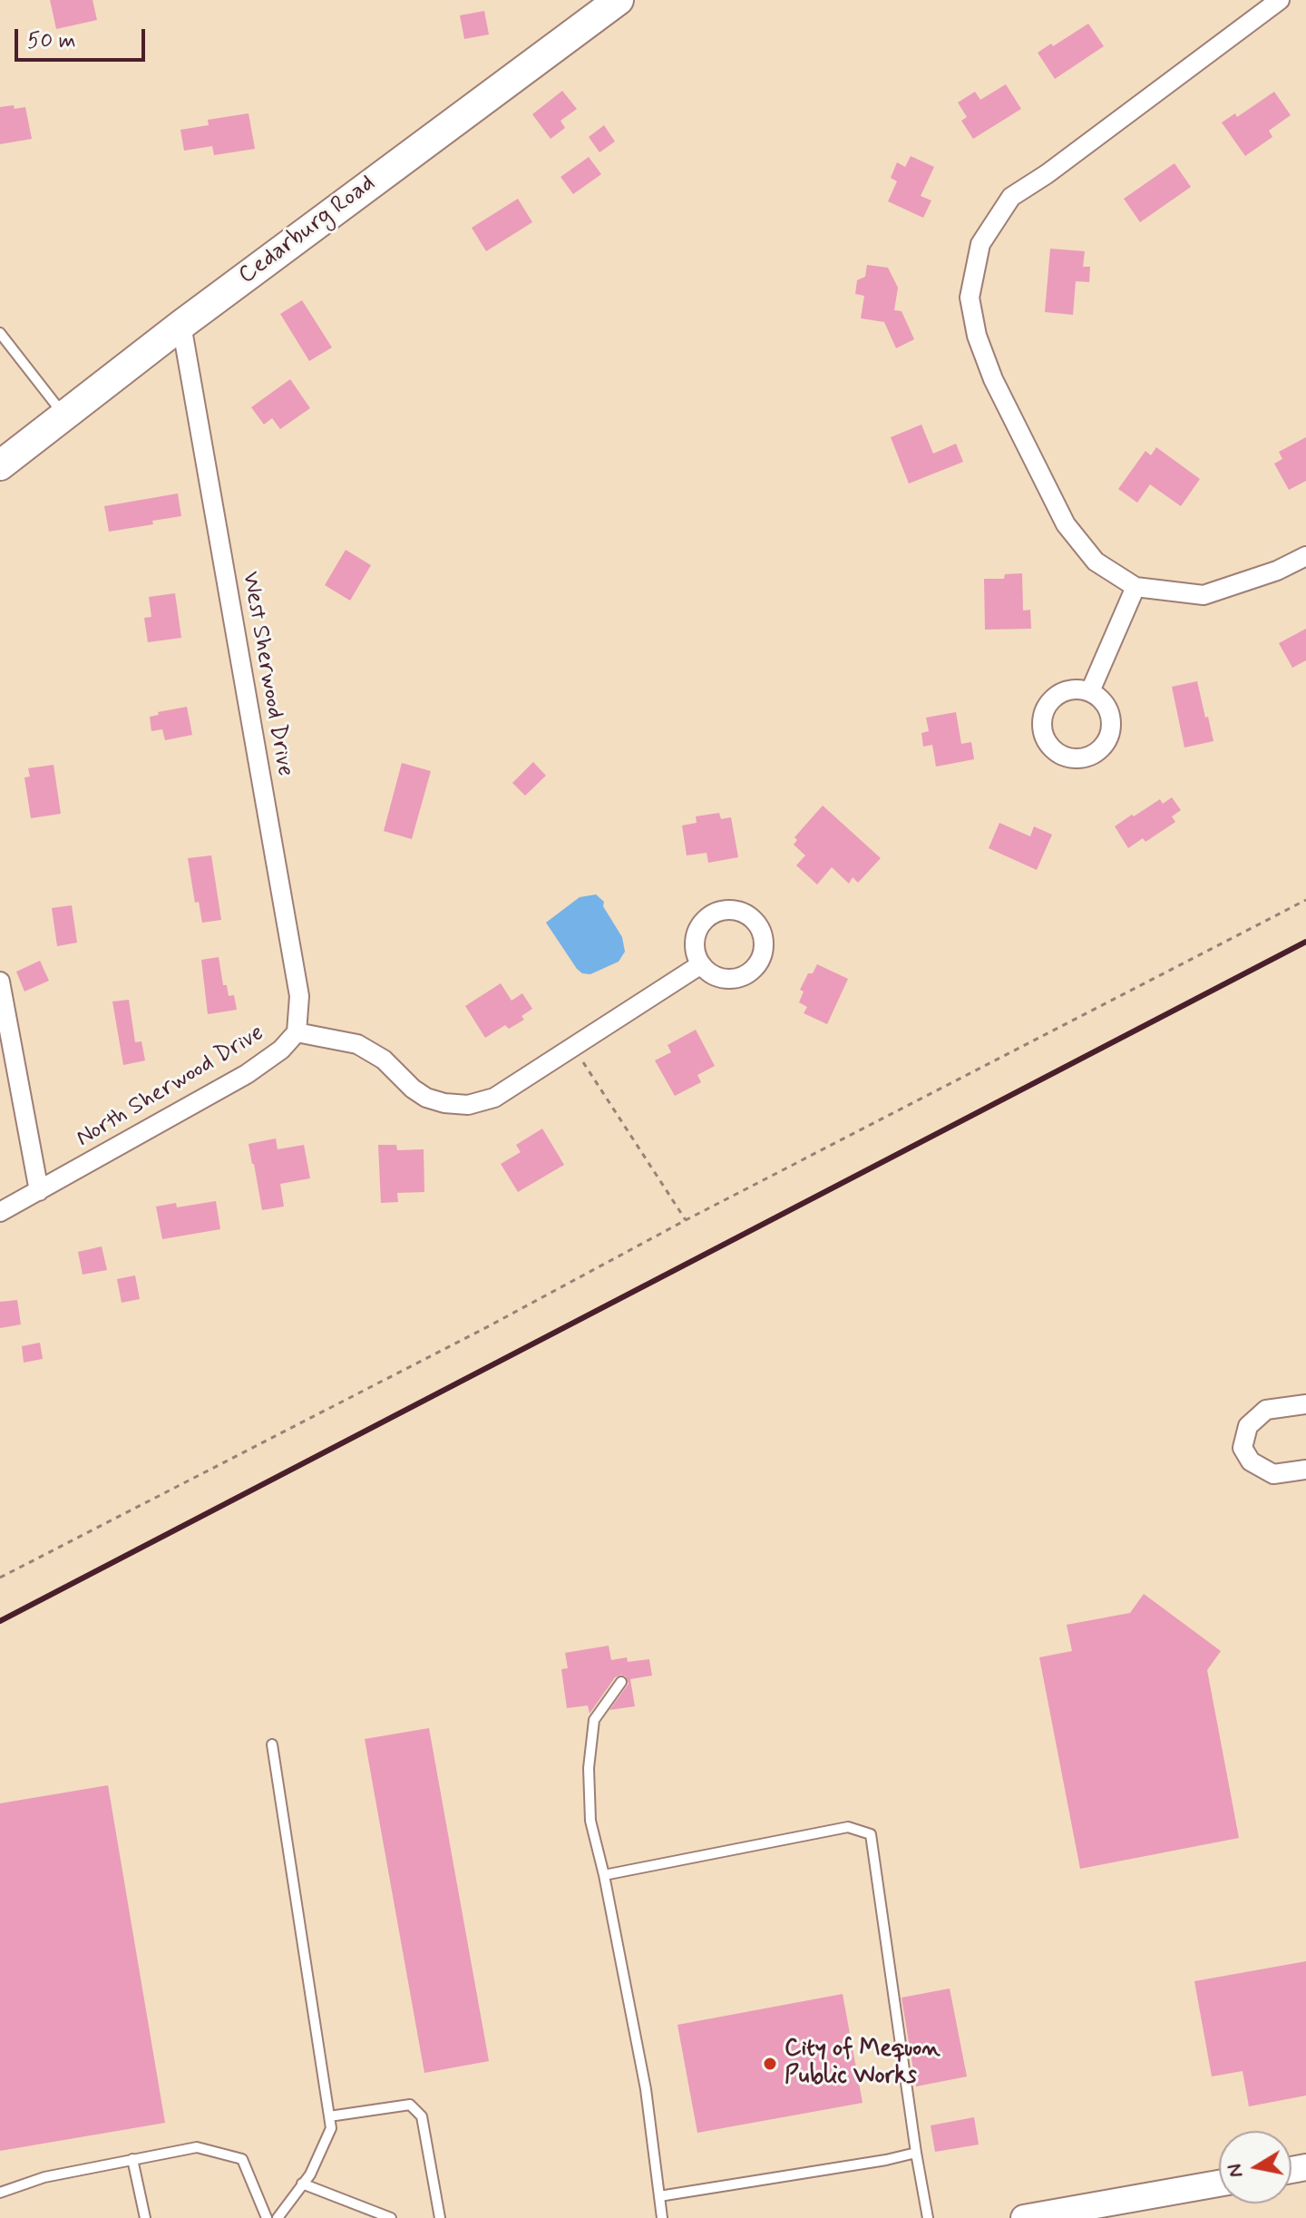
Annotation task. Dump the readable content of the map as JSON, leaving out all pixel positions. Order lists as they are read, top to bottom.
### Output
{
  "streets": {
    "main road": ["Cedarburg Road"],
    "street": ["West Sherwood Drive", "North Sherwood Drive"]
  },
  "crossings": [
    ["Cedarburg Road", "West Sherwood Drive"],
    ["West Sherwood Drive", "North Sherwood Drive"]
  ],
  "places": ["City of Mequon Public Works"],
  "scale_bar": "50 m",
  "north": "left"
}
